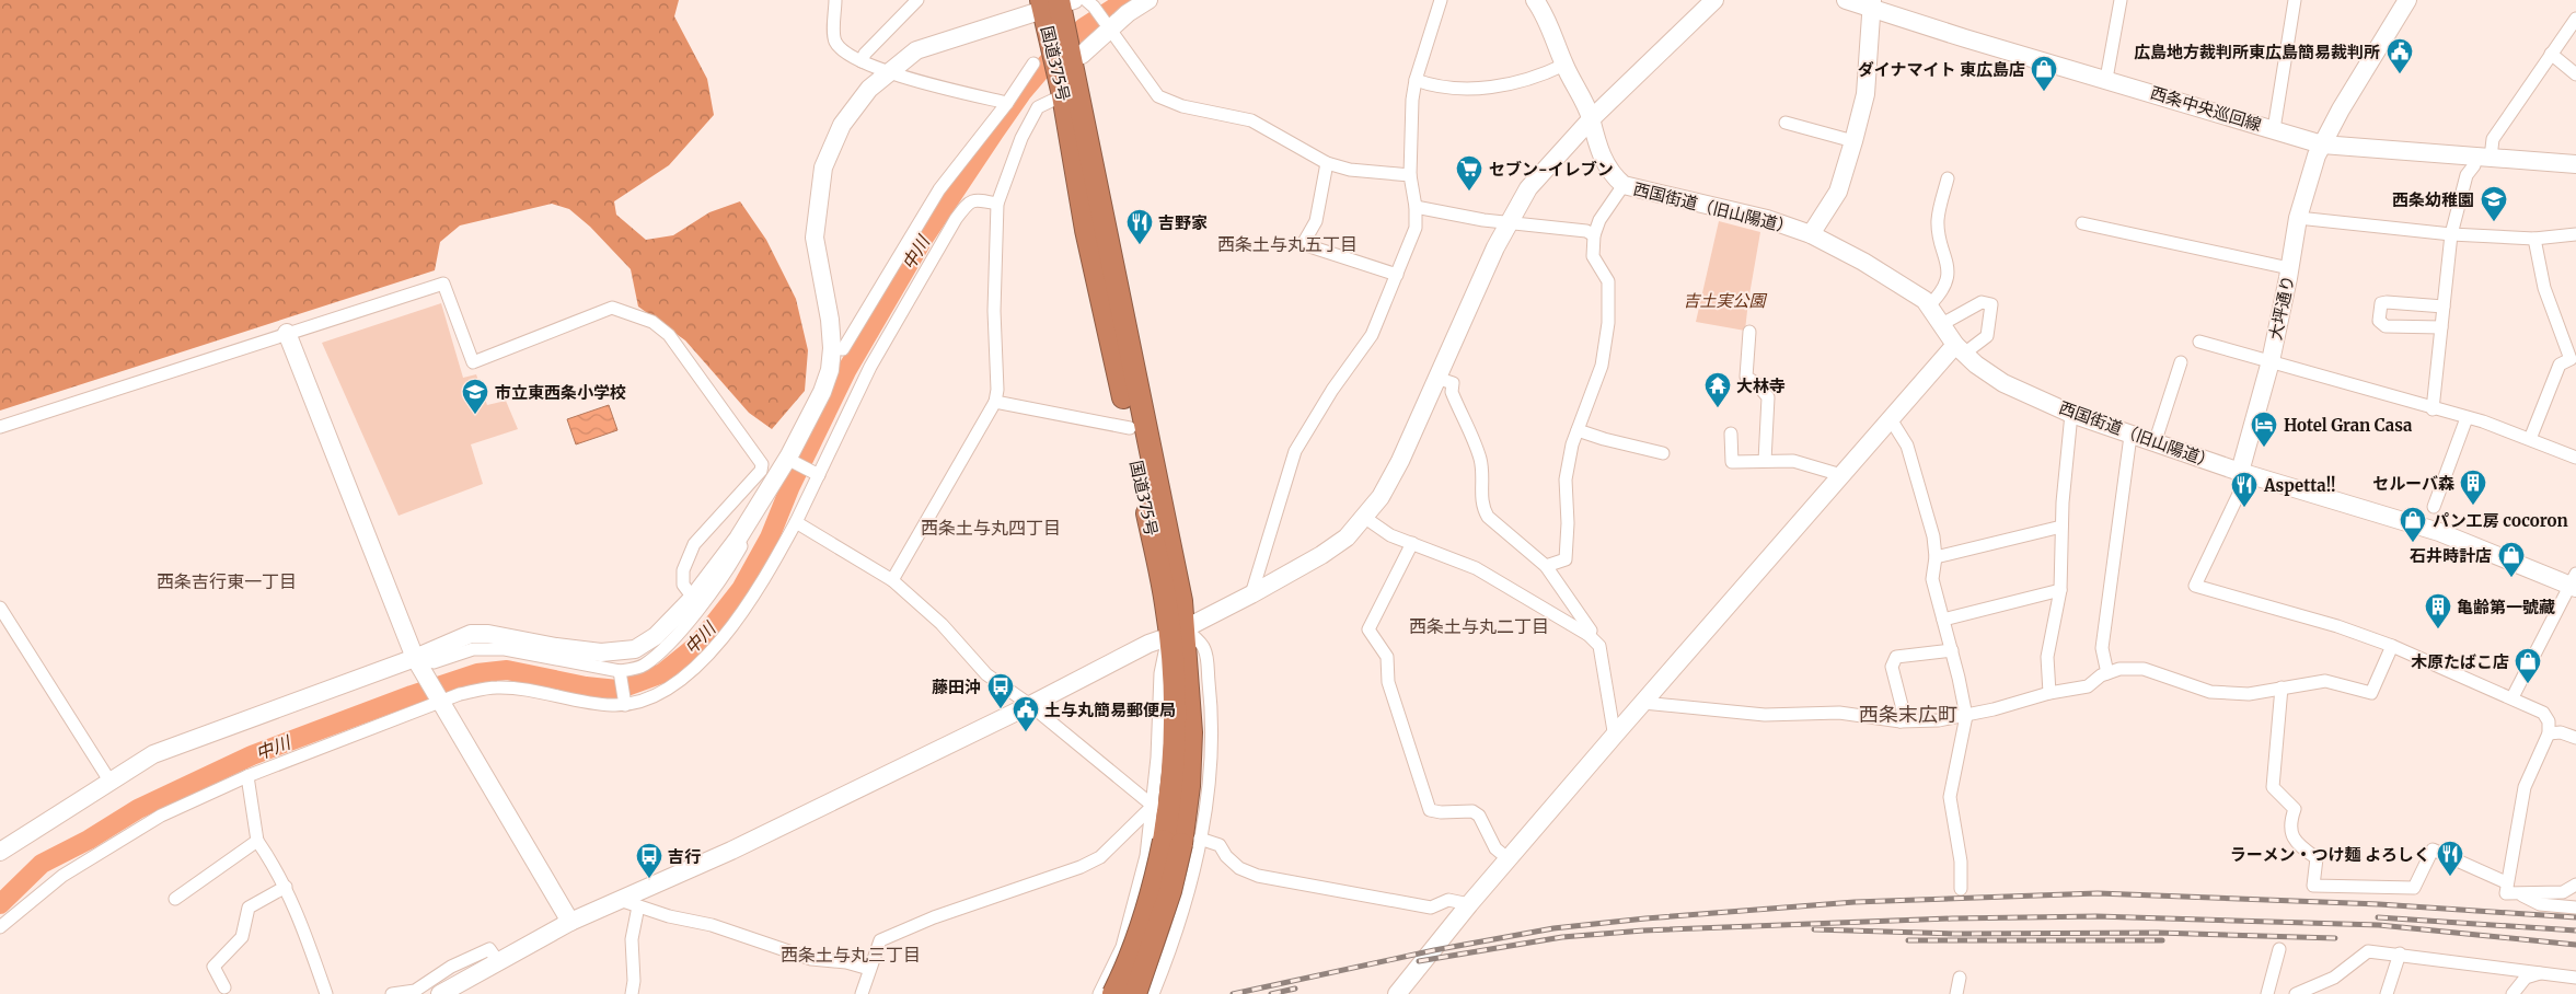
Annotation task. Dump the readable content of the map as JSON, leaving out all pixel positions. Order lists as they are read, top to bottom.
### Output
{
  "streets": {
    "highway": ["国道375号"],
    "street": ["西条中央巡回線", "西国街道（旧山陽道）", "大坪通り"]
  },
  "crossings": [
    ["西条中央巡回線", "大坪通り"],
    ["西国街道（旧山陽道）", "大坪通り"]
  ],
  "districts": [
    "西条土与丸五丁目",
    "西条土与丸四丁目",
    "西条吉行東一丁目",
    "西条土与丸二丁目",
    "西条末広町",
    "西条土与丸三丁目"
  ],
  "water": ["中川"],
  "parks": ["吉土実公園"],
  "places": {
    "public building": ["広島地方裁判所東広島簡易裁判所", "土与丸簡易郵便局"],
    "shop": [
      "ダイナマイト 東広島店",
      "パン工房 cocoron",
      "石井時計店",
      "木原たばこ店"
    ],
    "supermarket": ["セブン-イレブン"],
    "school or university": ["西条幼稚園", "市立東西条小学校"],
    "restaurant": ["吉野家", "Aspetta!!", "ラーメン・つけ麺 よろしく"],
    "temple": ["大林寺"],
    "hotel": ["Hotel Gran Casa"],
    "building": ["セルーバ森", "亀齢第一號藏"],
    "bus stop": ["藤田沖", "吉行"]
  }
}
